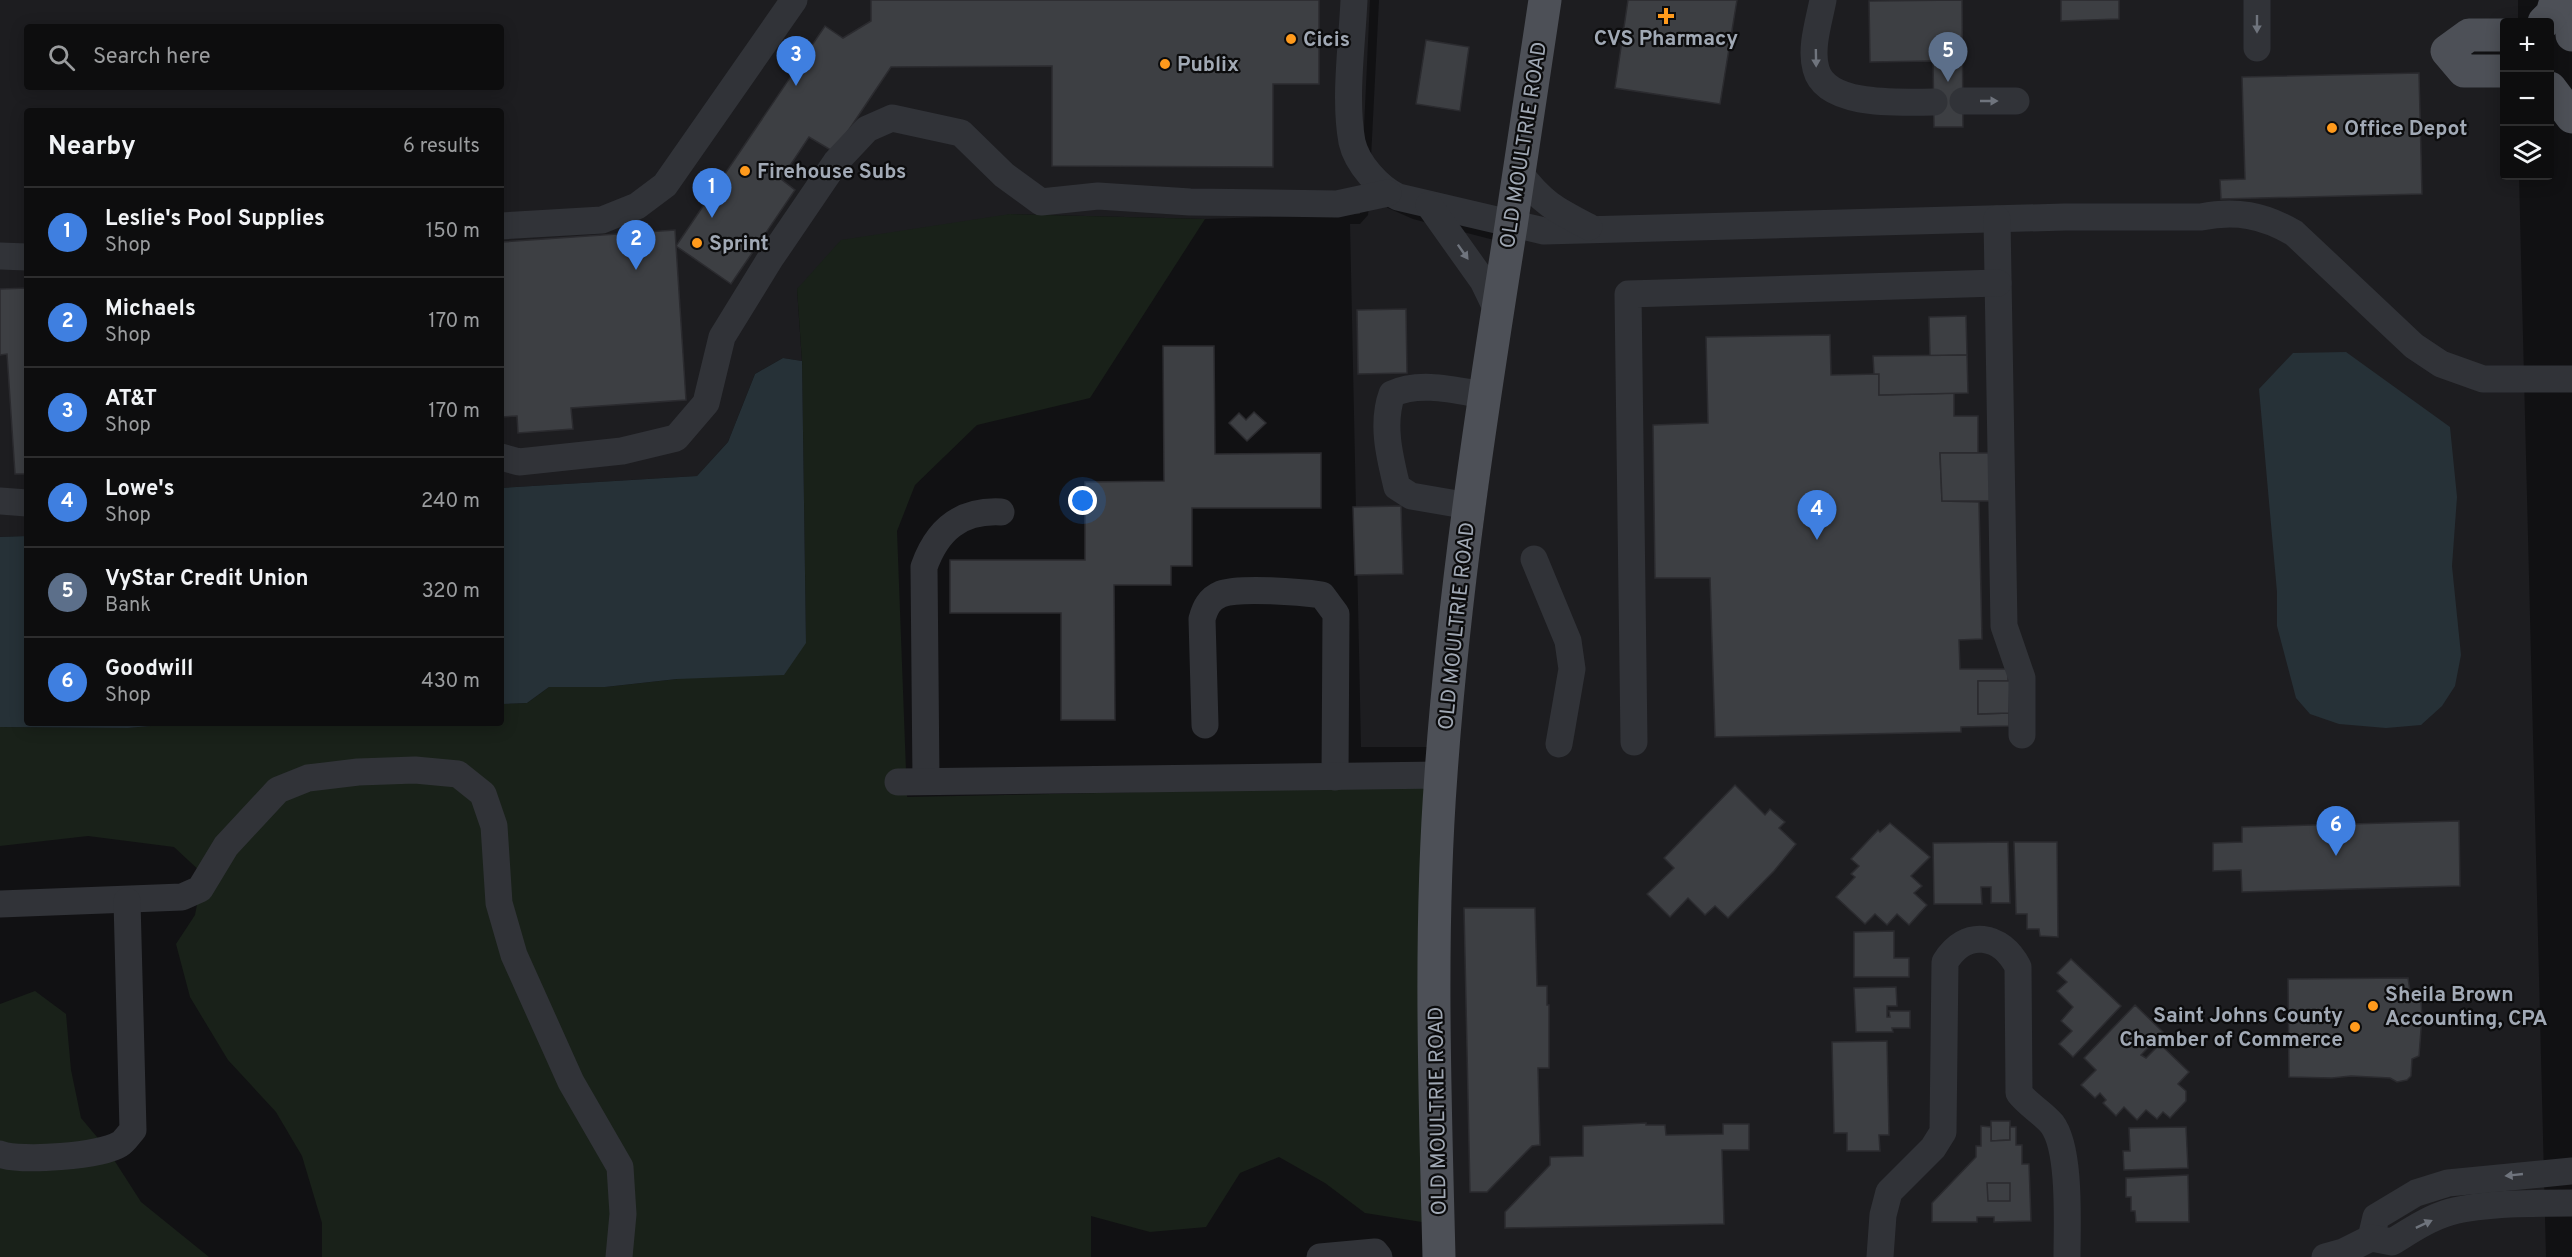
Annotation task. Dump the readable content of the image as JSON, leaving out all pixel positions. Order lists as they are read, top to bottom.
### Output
{
  "streets": {
    "main road": ["OLD MOULTRIE ROAD"]
  },
  "places": {
    "health": ["CVS Pharmacy"],
    "other": [
      "Cicis",
      "Publix",
      "Office Depot",
      "Firehouse Subs",
      "Sprint",
      "Sheila Brown Accounting, CPA",
      "Saint Johns County Chamber of Commerce"
    ]
  },
  "page": {
    "map_buttons": ["+", "−"],
    "search": "Search here",
    "pins": [
      "5",
      "3",
      "1",
      "2",
      "4",
      "6"
    ],
    "heading": ["Nearby", "6 results"],
    "list": [
      {
        "mark": "1",
        "name": "Leslie's Pool Supplies",
        "note": "Shop",
        "value": "150 m"
      },
      {
        "mark": "2",
        "name": "Michaels",
        "note": "Shop",
        "value": "170 m"
      },
      {
        "mark": "3",
        "name": "AT&T",
        "note": "Shop",
        "value": "170 m"
      },
      {
        "mark": "4",
        "name": "Lowe's",
        "note": "Shop",
        "value": "240 m"
      },
      {
        "mark": "5",
        "name": "VyStar Credit Union",
        "note": "Bank",
        "value": "320 m"
      },
      {
        "mark": "6",
        "name": "Goodwill",
        "note": "Shop",
        "value": "430 m"
      }
    ]
  }
}
